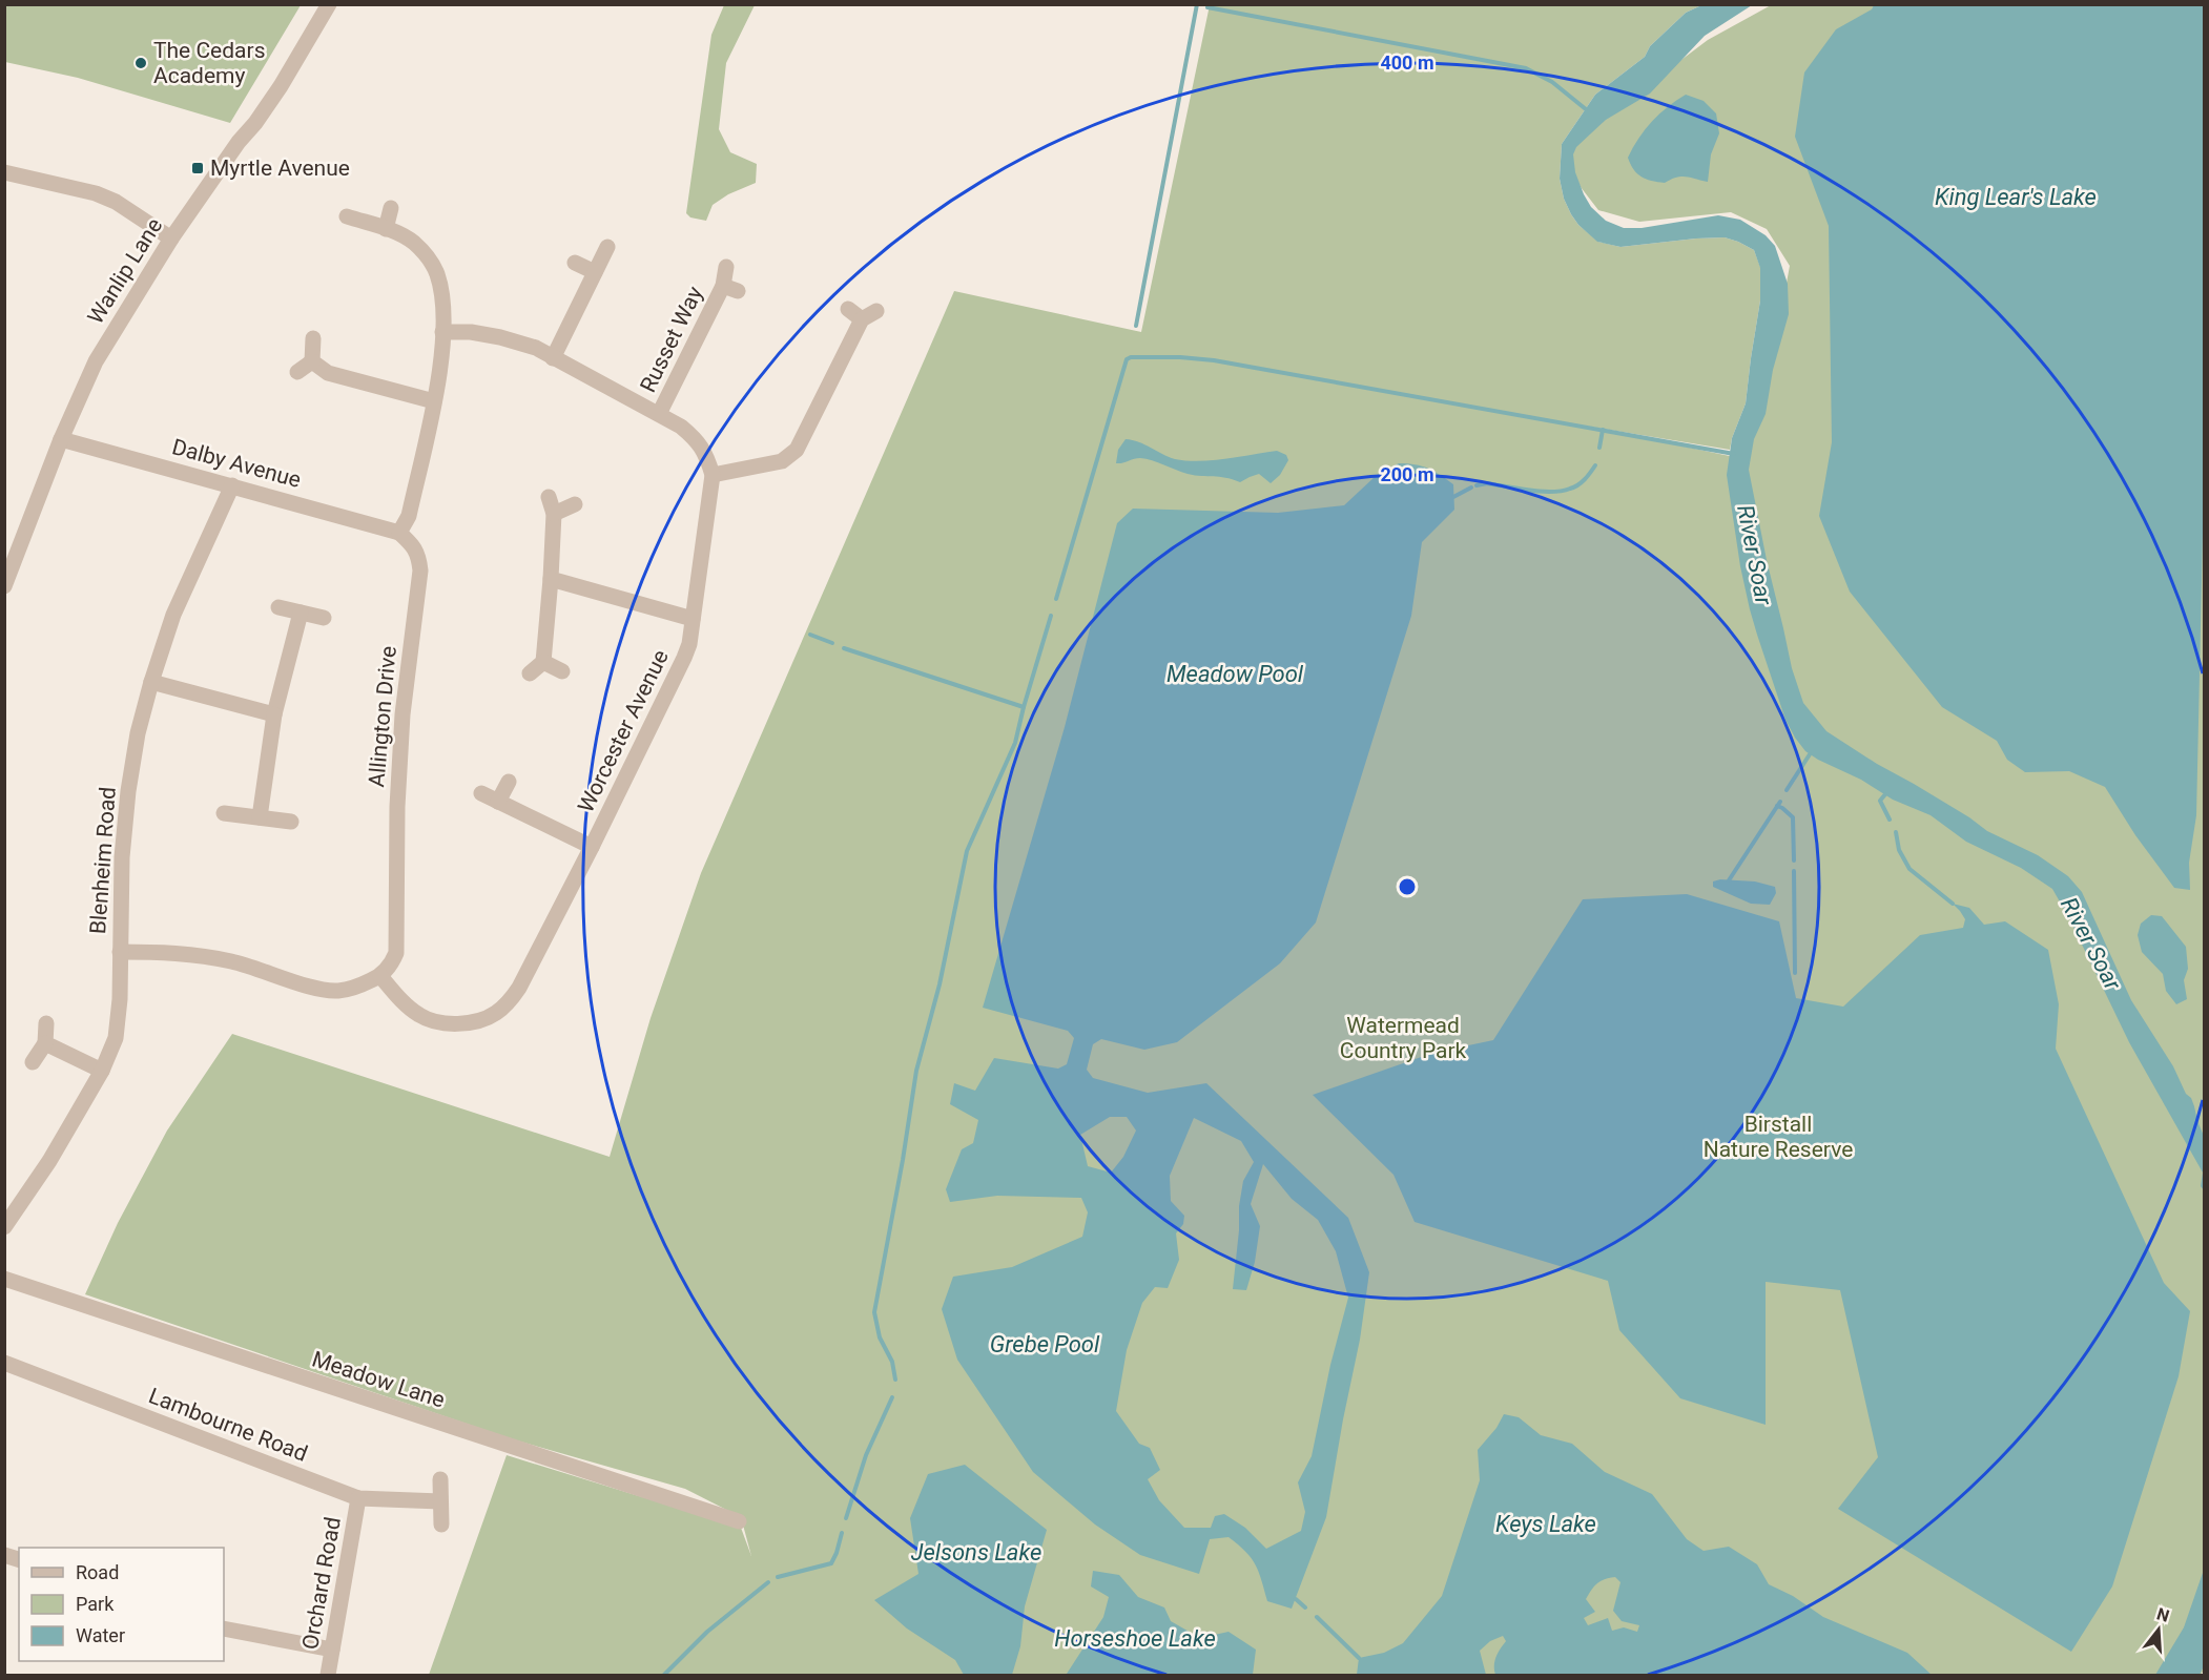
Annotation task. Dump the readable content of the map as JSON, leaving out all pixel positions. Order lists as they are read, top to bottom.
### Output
{
  "streets": {
    "street": [
      "Wanlip Lane",
      "Russet Way",
      "Dalby Avenue",
      "Allington Drive",
      "Worcester Avenue",
      "Blenheim Road",
      "Meadow Lane",
      "Lambourne Road",
      "Orchard Road"
    ]
  },
  "crossings": [
    ["Wanlip Lane", "Dalby Avenue"],
    ["Russet Way", "Worcester Avenue"],
    ["Dalby Avenue", "Allington Drive"],
    ["Dalby Avenue", "Blenheim Road"],
    ["Allington Drive", "Worcester Avenue"],
    ["Lambourne Road", "Orchard Road"]
  ],
  "water": [
    "King Lear's Lake",
    "River Soar",
    "Meadow Pool",
    "Grebe Pool",
    "Keys Lake",
    "Jelsons Lake",
    "Horseshoe Lake"
  ],
  "parks": ["Watermead Country Park", "Birstall Nature Reserve"],
  "places": {
    "other": ["The Cedars Academy"],
    "transit": ["Myrtle Avenue"]
  },
  "legend": ["Road", "Park", "Water"],
  "north": "top",
  "rings": ["400 m", "200 m"]
}
